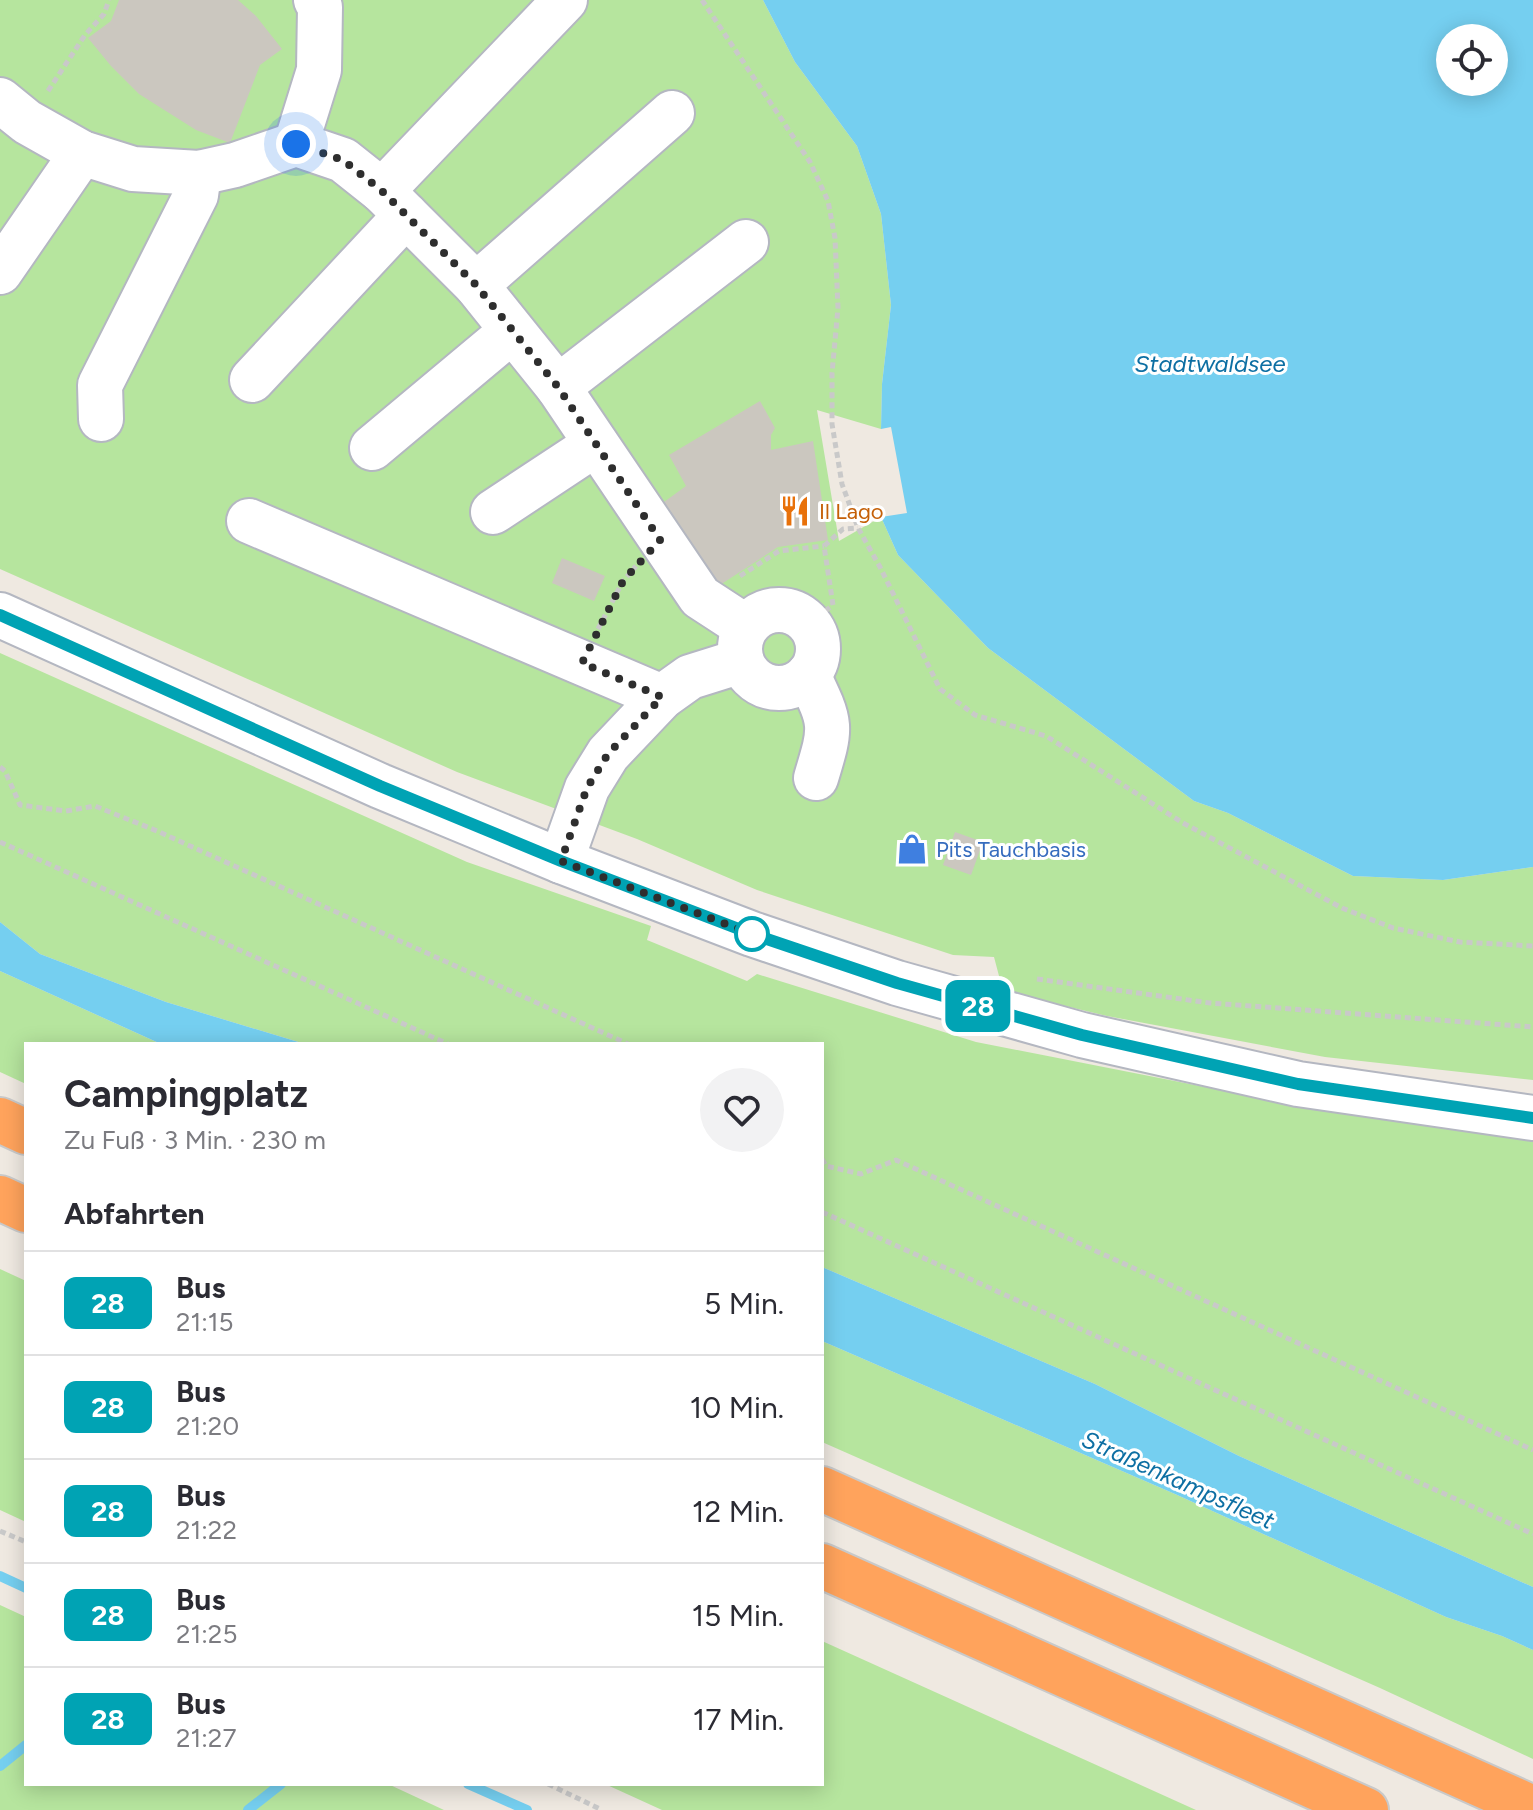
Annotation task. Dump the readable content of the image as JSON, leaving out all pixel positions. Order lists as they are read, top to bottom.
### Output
{
  "water": ["Stadtwaldsee", "Straßenkampsfleet"],
  "places": {
    "restaurant": ["Il Lago"],
    "shop": ["Pits Tauchbasis"]
  },
  "lines": ["bus line 28"],
  "page": {
    "on_map": "28",
    "heading": [
      ["Campingplatz", "Zu Fuß · 3 Min. · 230 m"],
      "Abfahrten"
    ],
    "list": [
      {
        "mark": "28",
        "name": "Bus",
        "note": "21:15",
        "value": "5 Min."
      },
      {
        "mark": "28",
        "name": "Bus",
        "note": "21:20",
        "value": "10 Min."
      },
      {
        "mark": "28",
        "name": "Bus",
        "note": "21:22",
        "value": "12 Min."
      },
      {
        "mark": "28",
        "name": "Bus",
        "note": "21:25",
        "value": "15 Min."
      },
      {
        "mark": "28",
        "name": "Bus",
        "note": "21:27",
        "value": "17 Min."
      }
    ]
  }
}
